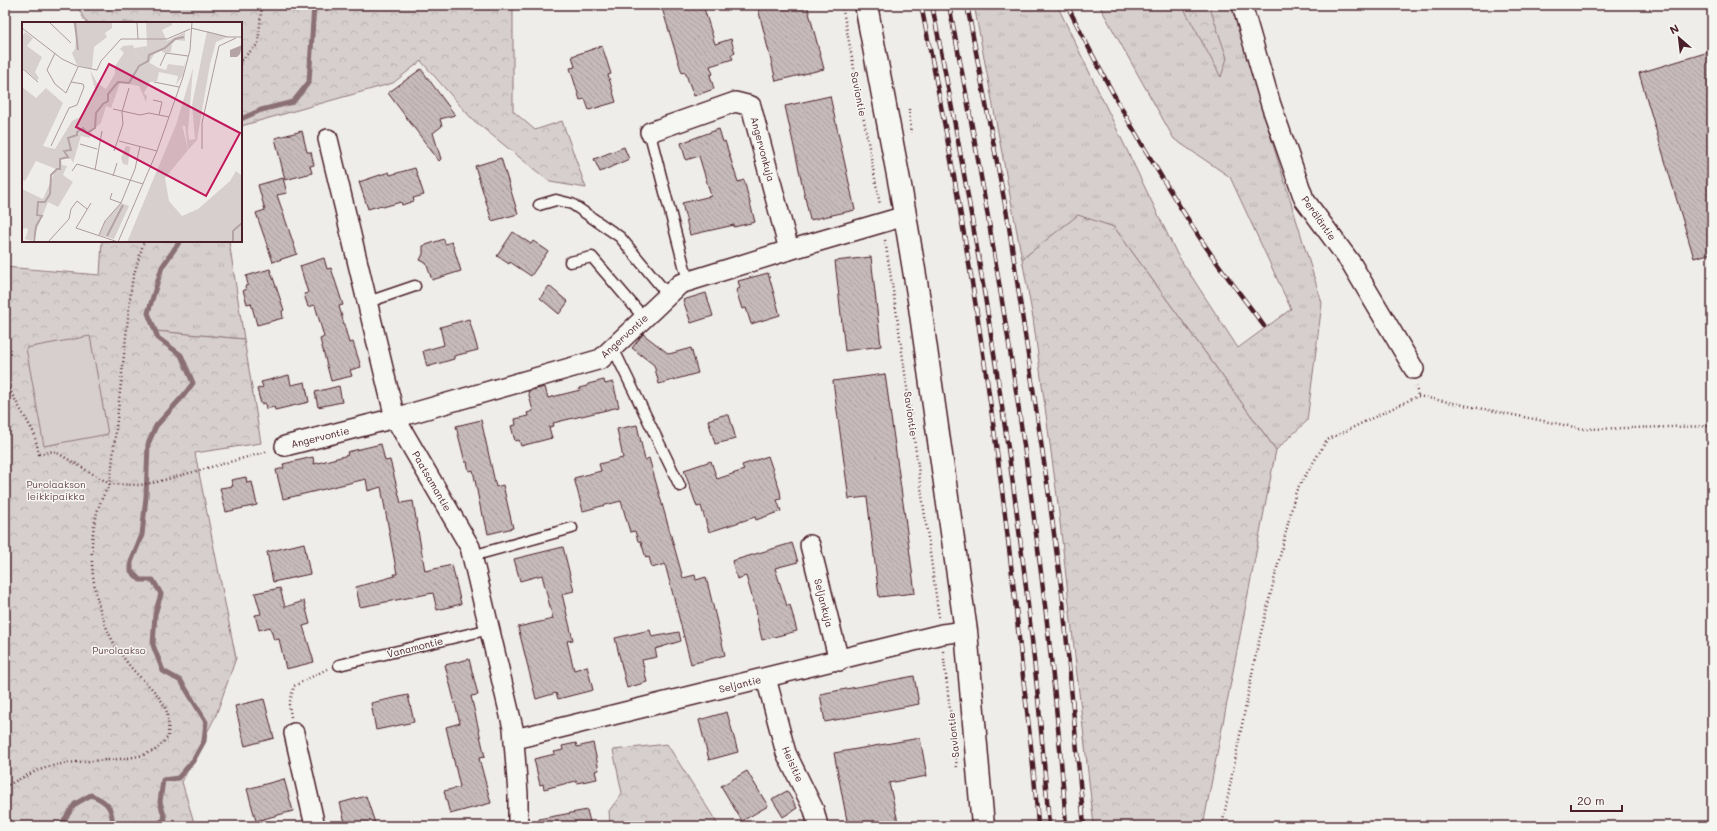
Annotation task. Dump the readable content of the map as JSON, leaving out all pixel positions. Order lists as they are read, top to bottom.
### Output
{
  "streets": {
    "street": [
      "Angervonkuja",
      "Peräläntie",
      "Angervontie",
      "Paatsamantie",
      "Seljankuja",
      "Seljantie",
      "Heisitie"
    ],
    "lane": ["Vanamontie"],
    "path": ["Saviontie"]
  },
  "crossings": [
    ["Saviontie", "Angervontie"],
    ["Saviontie", "Seljantie"],
    ["Angervonkuja", "Angervontie"],
    ["Angervontie", "Paatsamantie"],
    ["Paatsamantie", "Vanamontie"],
    ["Paatsamantie", "Seljantie"],
    ["Seljankuja", "Seljantie"],
    ["Seljantie", "Heisitie"]
  ],
  "parks": ["Purolaakson leikkipaikka", "Purolaakso"],
  "scale_bar": "20 m",
  "north": "top left"
}
